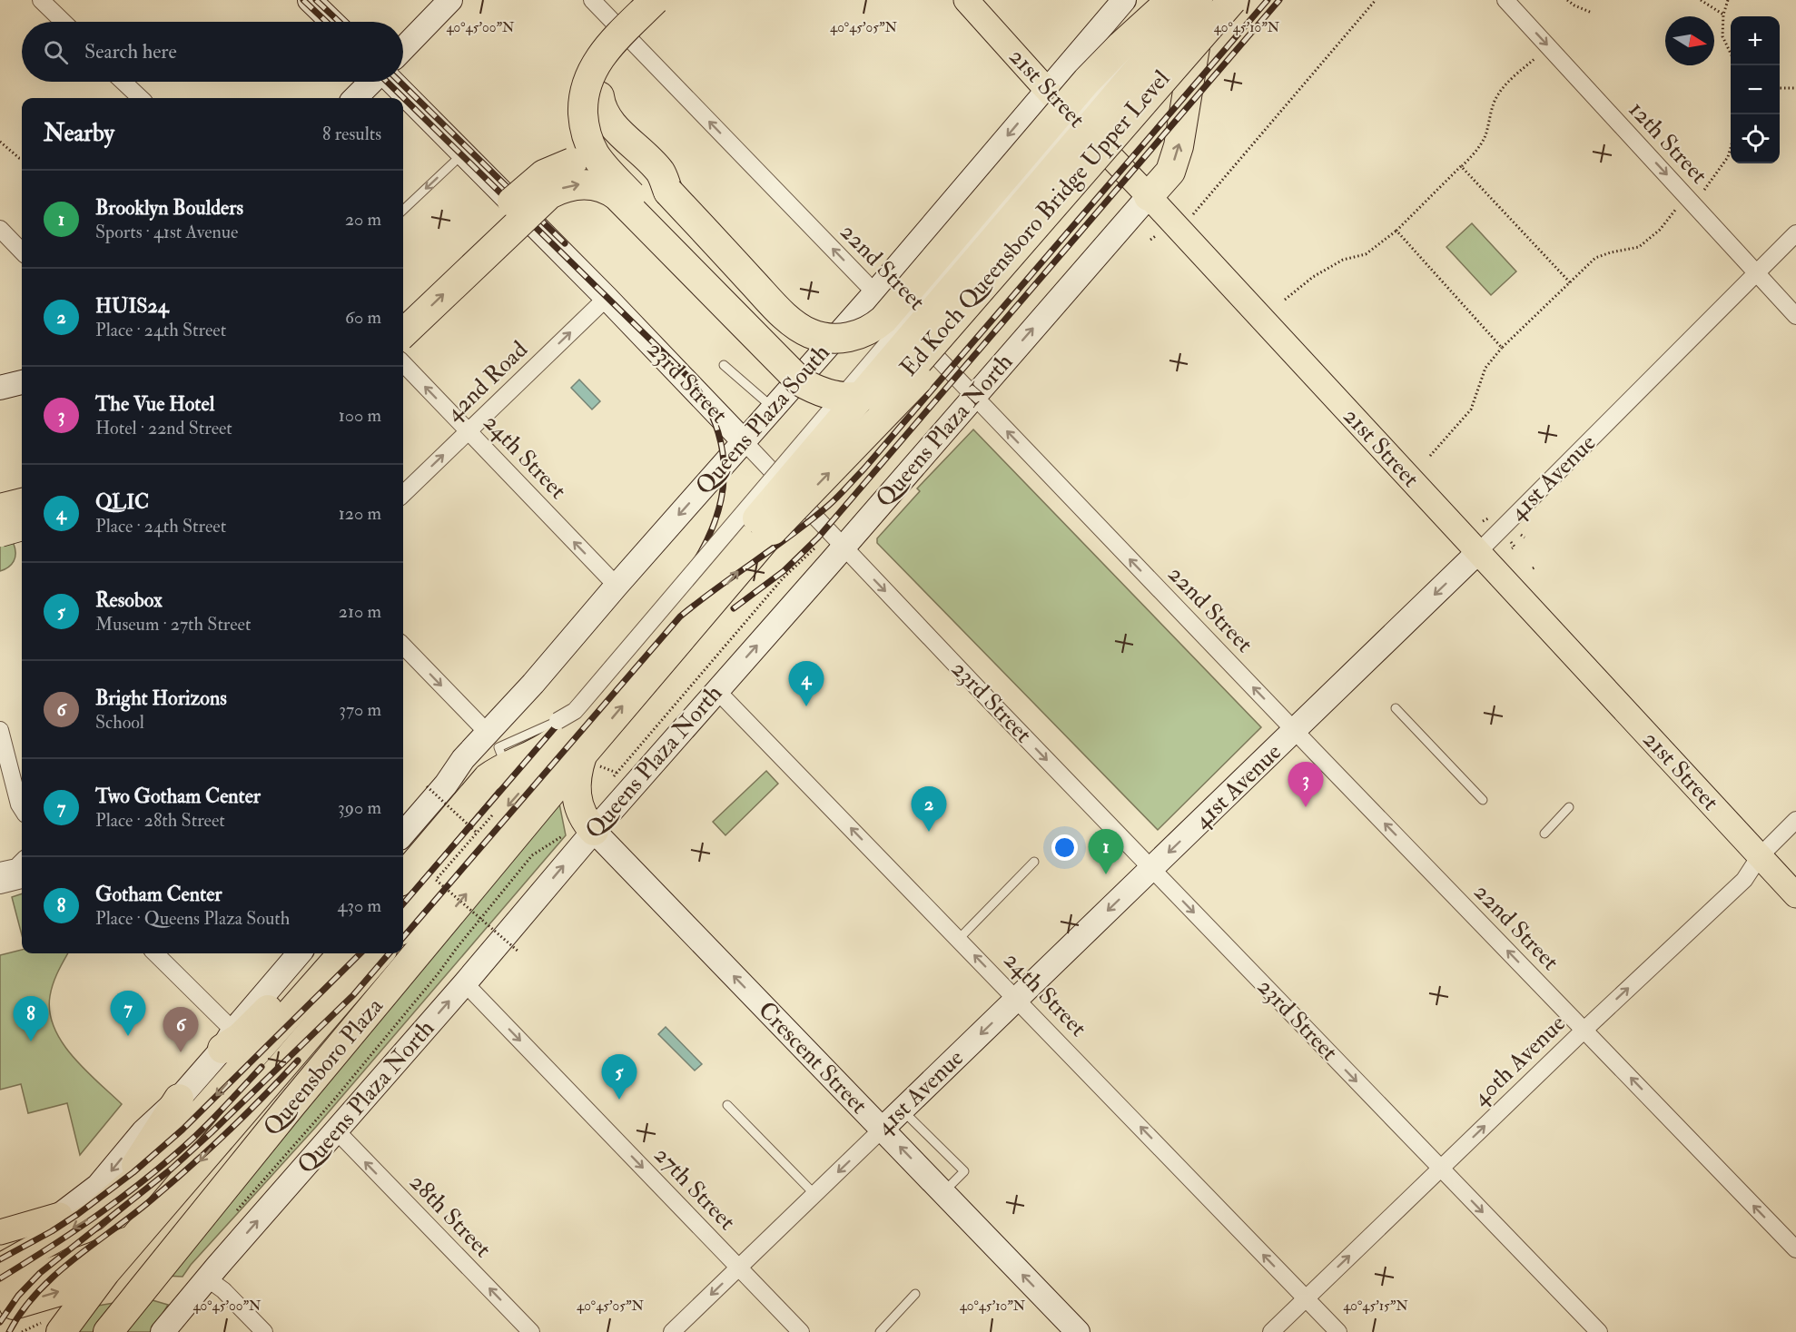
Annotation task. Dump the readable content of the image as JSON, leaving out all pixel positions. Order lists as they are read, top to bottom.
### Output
{
  "streets": {
    "highway": ["Ed Koch Queensboro Bridge Upper Level", "Queensboro Plaza"],
    "main road": [
      "21st Street",
      "23rd Street",
      "Queens Plaza South",
      "Queens Plaza North",
      "41st Avenue",
      "Crescent Street"
    ],
    "street": [
      "12th Street",
      "22nd Street",
      "42nd Road",
      "24th Street",
      "40th Avenue",
      "27th Street",
      "28th Street"
    ]
  },
  "crossings": [
    ["21st Street", "Queens Plaza South"],
    ["21st Street", "Queens Plaza North"],
    ["21st Street", "41st Avenue"],
    ["21st Street", "40th Avenue"],
    ["12th Street", "41st Avenue"],
    ["22nd Street", "Queens Plaza South"],
    ["22nd Street", "Queens Plaza North"],
    ["22nd Street", "41st Avenue"],
    ["22nd Street", "40th Avenue"],
    ["42nd Road", "23rd Street"],
    ["42nd Road", "24th Street"],
    ["23rd Street", "Queens Plaza South"],
    ["23rd Street", "Queens Plaza North"],
    ["23rd Street", "41st Avenue"],
    ["23rd Street", "40th Avenue"],
    ["Queens Plaza South", "24th Street"],
    ["Queens Plaza North", "24th Street"],
    ["Queens Plaza North", "Crescent Street"],
    ["Queens Plaza North", "27th Street"],
    ["Queens Plaza North", "28th Street"],
    ["24th Street", "41st Avenue"],
    ["24th Street", "40th Avenue"],
    ["41st Avenue", "Crescent Street"],
    ["41st Avenue", "27th Street"]
  ],
  "one_way": [
    "12th Street",
    "22nd Street",
    "42nd Road",
    "23rd Street",
    "Queens Plaza South",
    "Queens Plaza North",
    "24th Street",
    "41st Avenue",
    "Crescent Street",
    "40th Avenue",
    "27th Street",
    "28th Street"
  ],
  "north": "right",
  "page": {
    "map_buttons": ["+", "−"],
    "search": "Search here",
    "heading": ["Nearby", "8 results"],
    "list": [
      {
        "mark": "1",
        "name": "Brooklyn Boulders",
        "note": "Sports · 41st Avenue",
        "value": "20 m"
      },
      {
        "mark": "2",
        "name": "HUIS24",
        "note": "Place · 24th Street",
        "value": "60 m"
      },
      {
        "mark": "3",
        "name": "The Vue Hotel",
        "note": "Hotel · 22nd Street",
        "value": "100 m"
      },
      {
        "mark": "4",
        "name": "QLIC",
        "note": "Place · 24th Street",
        "value": "120 m"
      },
      {
        "mark": "5",
        "name": "Resobox",
        "note": "Museum · 27th Street",
        "value": "210 m"
      },
      {
        "mark": "6",
        "name": "Bright Horizons",
        "note": "School",
        "value": "370 m"
      },
      {
        "mark": "7",
        "name": "Two Gotham Center",
        "note": "Place · 28th Street",
        "value": "390 m"
      },
      {
        "mark": "8",
        "name": "Gotham Center",
        "note": "Place · Queens Plaza South",
        "value": "430 m"
      }
    ],
    "pins": [
      "4",
      "3",
      "2",
      "1",
      "7",
      "8",
      "6",
      "5"
    ]
  },
  "coordinates": [
    "40°45'00\"N",
    "40°45'05\"N",
    "40°45'10\"N",
    "40°45'15\"N"
  ]
}
